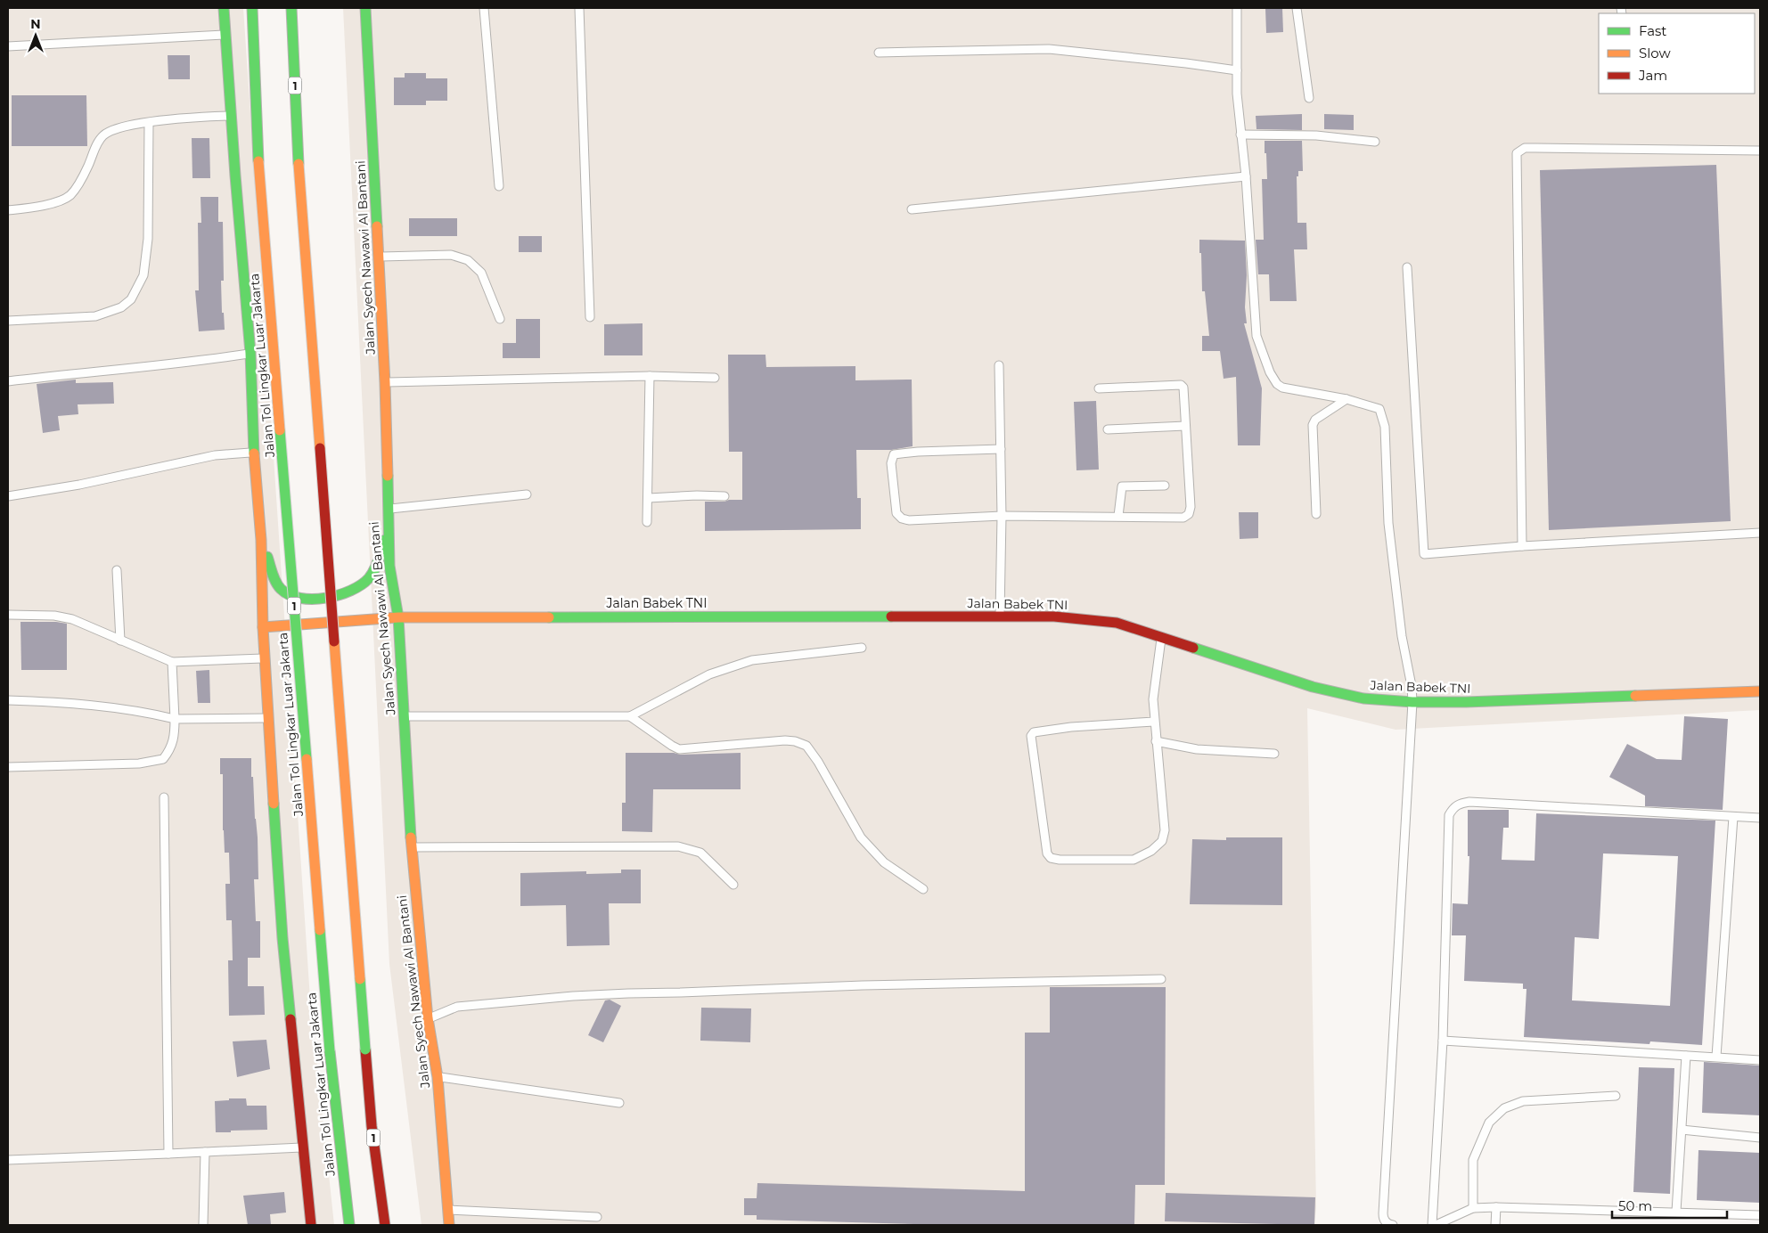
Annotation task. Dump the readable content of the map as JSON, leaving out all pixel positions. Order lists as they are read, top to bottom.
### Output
{
  "streets": {
    "main road": [
      "1",
      "Jalan Syech Nawawi Al Bantani",
      "Jalan Tol Lingkar Luar Jakarta",
      "Jalan Babek TNI"
    ]
  },
  "crossings": [
    ["Jalan Syech Nawawi Al Bantani", "Jalan Babek TNI"]
  ],
  "legend": ["Fast", "Slow", "Jam"],
  "scale_bar": "50 m",
  "north": "top"
}
